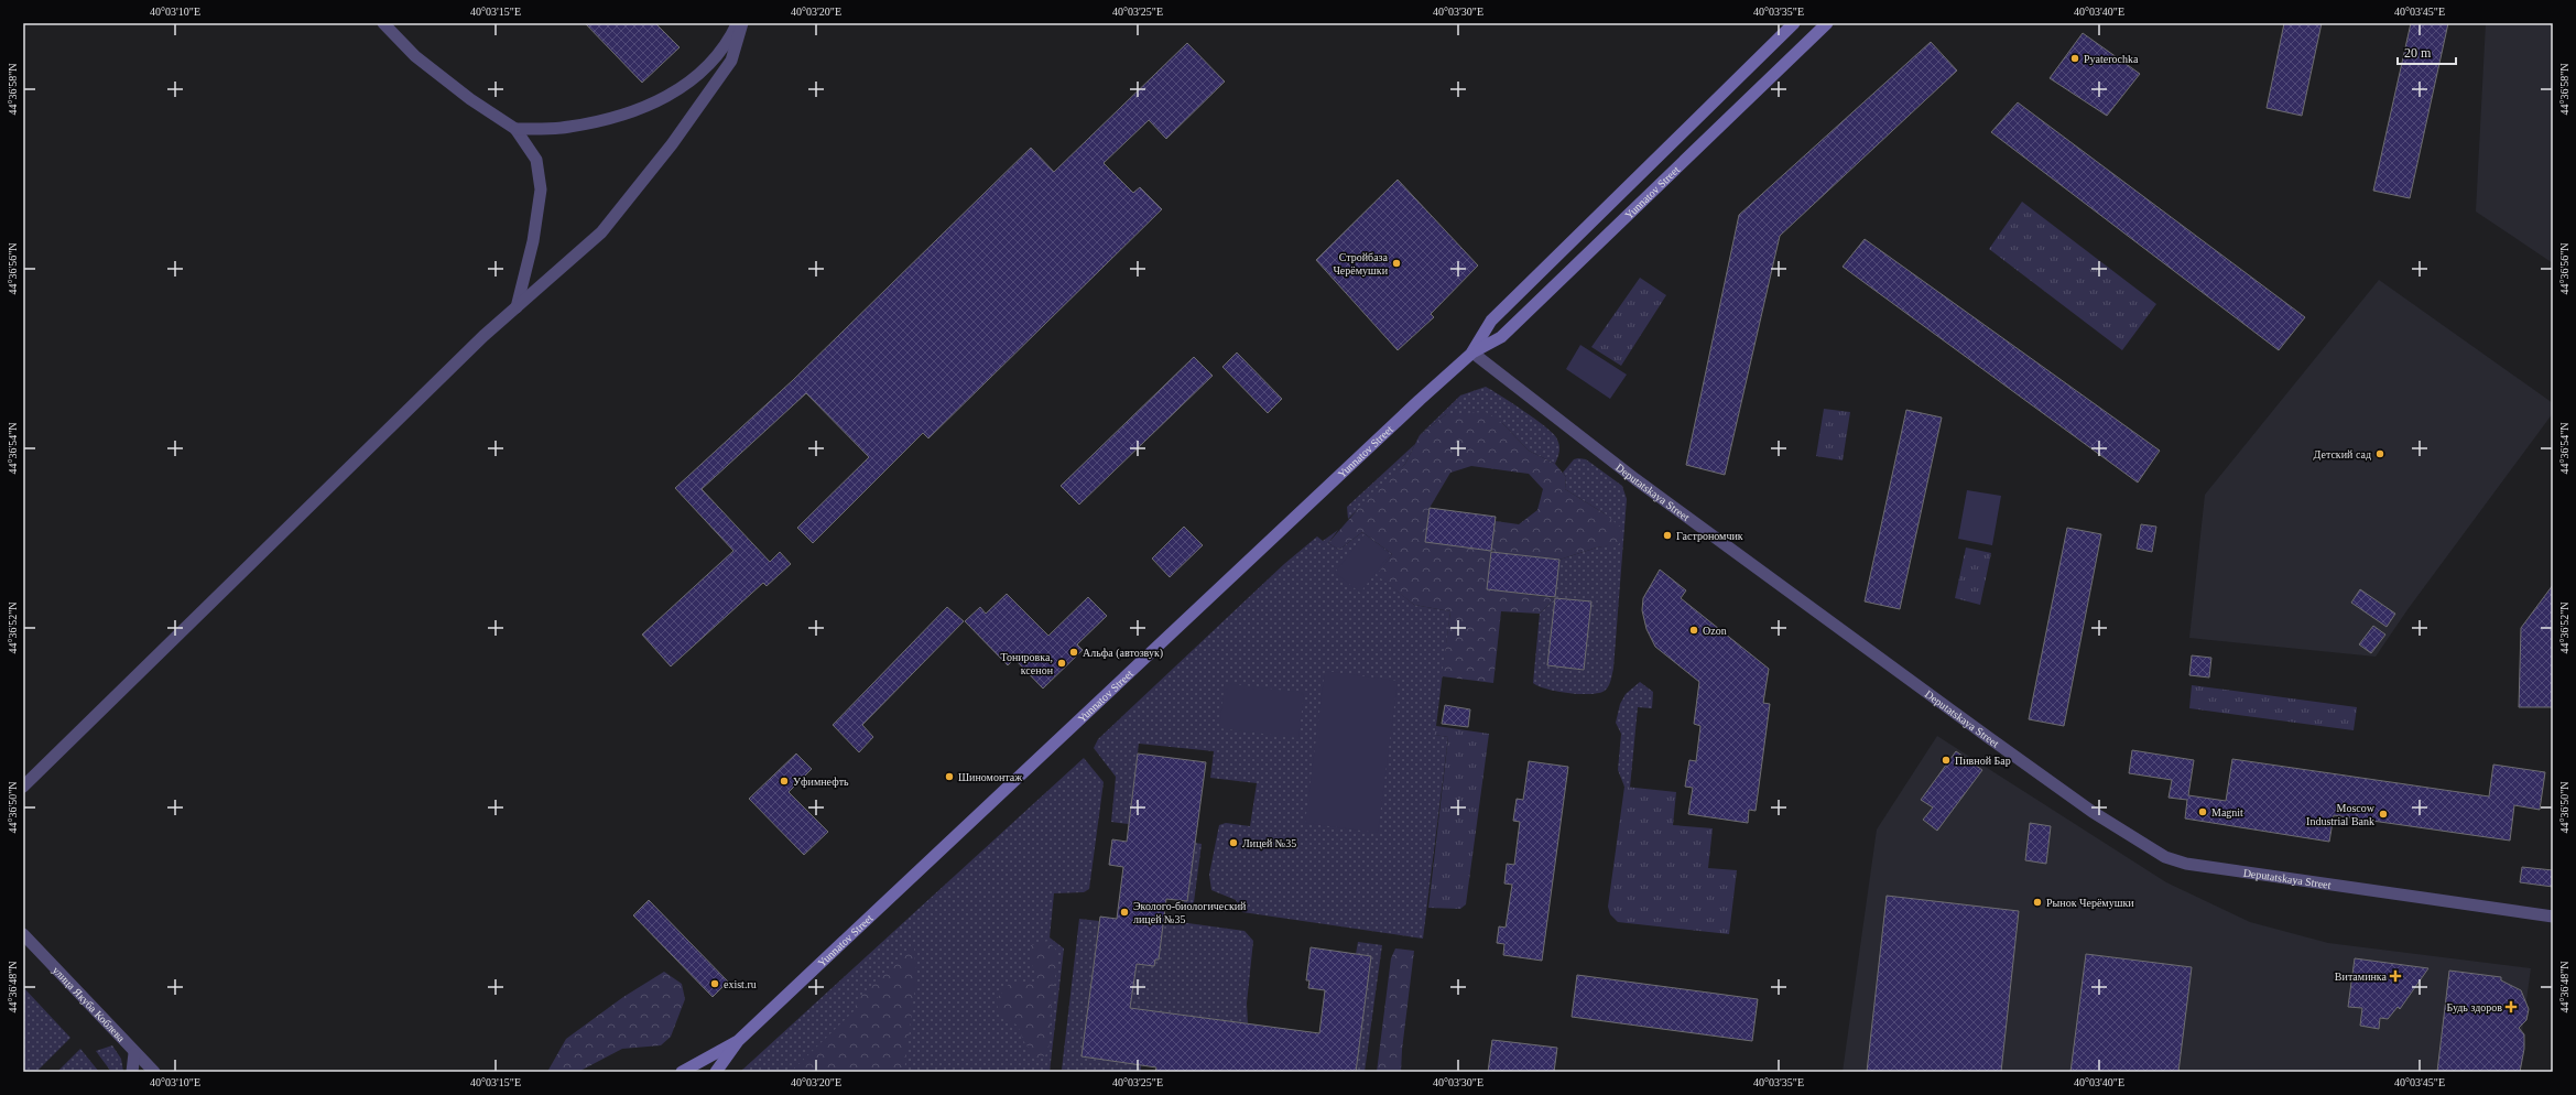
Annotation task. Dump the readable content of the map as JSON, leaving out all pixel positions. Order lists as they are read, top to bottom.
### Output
{
  "streets": {
    "main road": ["Yunnatov Street"],
    "street": ["Deputatskaya Street", "улица Якуба Коблева"]
  },
  "crossings": [
    ["Yunnatov Street", "Deputatskaya Street"]
  ],
  "places": {
    "other": [
      "Pyaterochka",
      "Стройбаза Черёмушки",
      "Детский сад",
      "Гастрономчик",
      "Ozon",
      "Альфа (автозвук)",
      "Тонировка, ксенон",
      "Пивной Бар",
      "Шиномонтаж",
      "Уфимнефть",
      "Magnit",
      "Moscow Industrial Bank",
      "Лицей №35",
      "Рынок Черёмушки",
      "Эколого-биологический лицей №35",
      "exist.ru"
    ],
    "health": ["Витаминка", "Будь здоров"]
  },
  "scale_bar": "20 m",
  "coordinates": [
    "40°03'10\"E",
    "40°03'15\"E",
    "40°03'20\"E",
    "40°03'25\"E",
    "40°03'30\"E",
    "40°03'35\"E",
    "40°03'40\"E",
    "40°03'45\"E",
    "44°36'58\"N",
    "44°36'56\"N",
    "44°36'54\"N",
    "44°36'52\"N",
    "44°36'50\"N",
    "44°36'48\"N"
  ]
}
